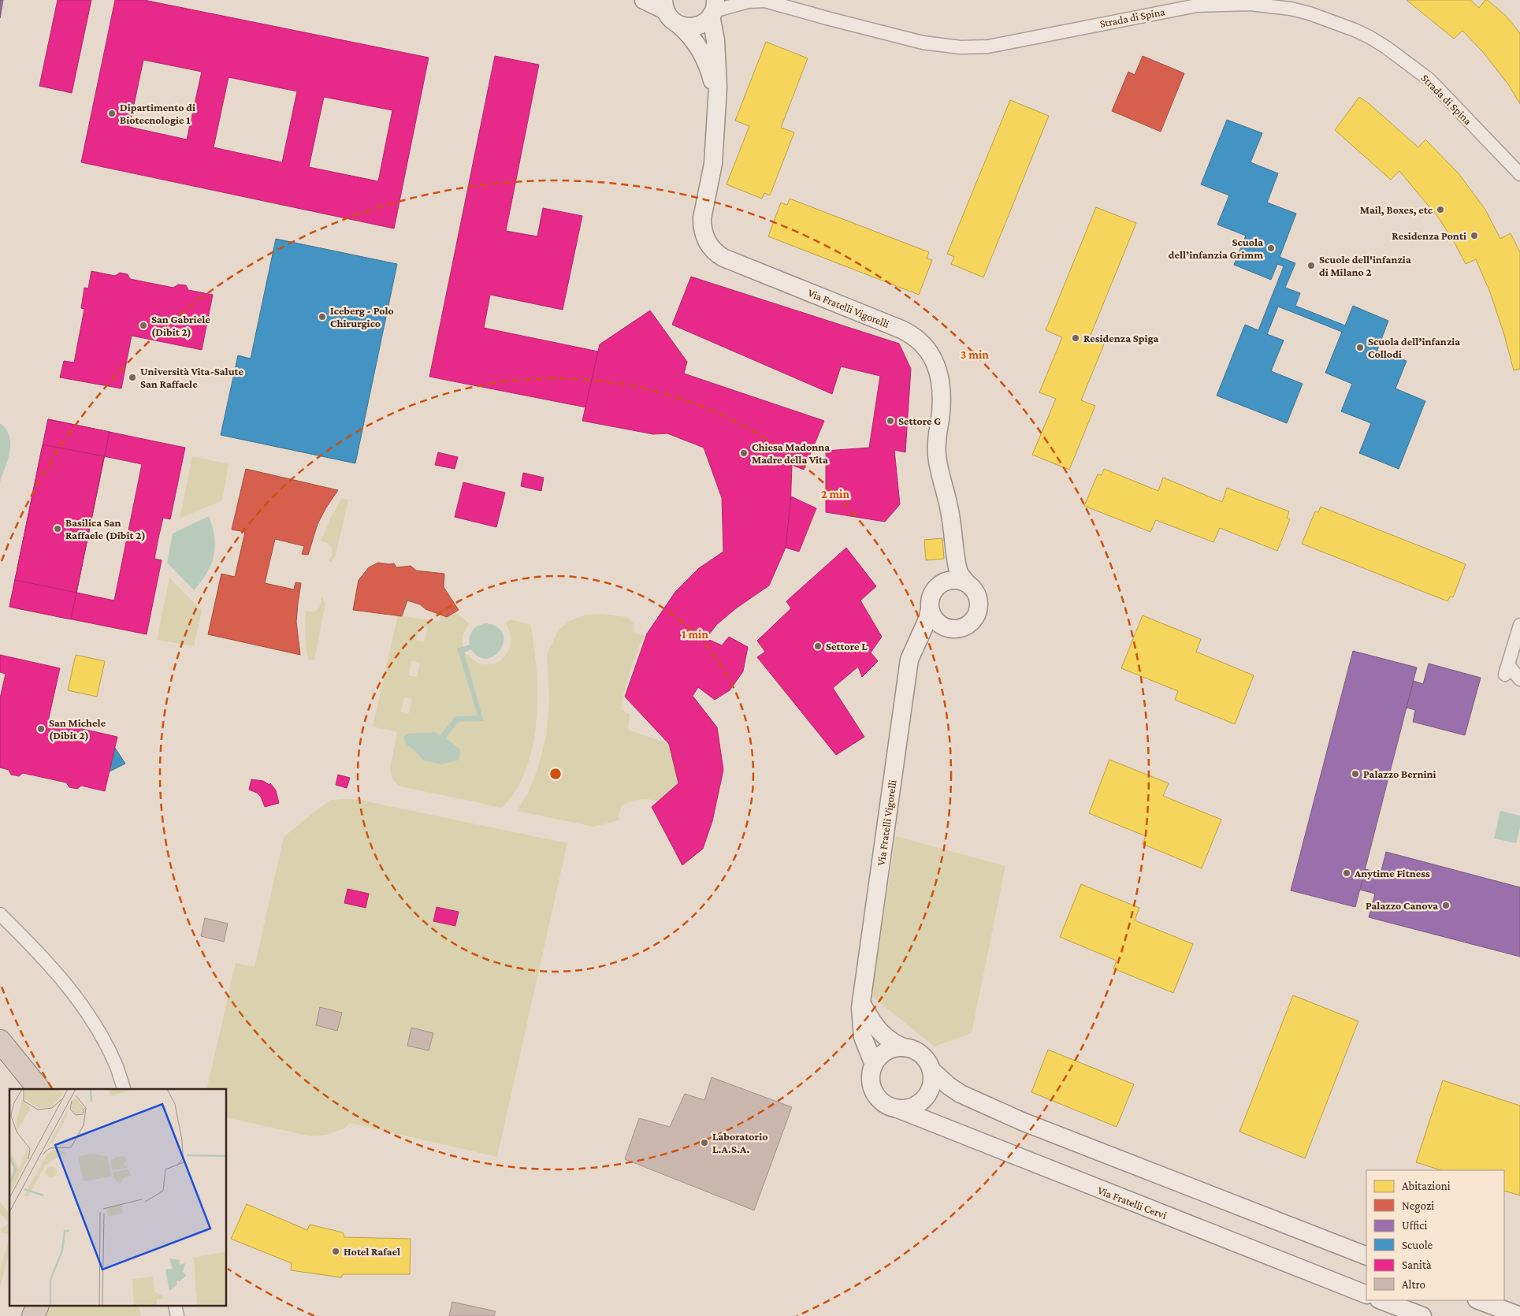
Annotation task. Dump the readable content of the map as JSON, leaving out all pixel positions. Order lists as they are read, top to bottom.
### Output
{
  "streets": {
    "street": ["Strada di Spina", "Via Fratelli Vigorelli", "Via Fratelli Cervi"]
  },
  "crossings": [
    ["Strada di Spina", "Via Fratelli Vigorelli"],
    ["Via Fratelli Vigorelli", "Via Fratelli Cervi"]
  ],
  "places": [
    "Dipartimento di Biotecnologie 1",
    "Mail, Boxes, etc",
    "Residenza Ponti",
    "Scuola dell’infanzia Grimm",
    "Scuole dell'infanzia di Milano 2",
    "Iceberg - Polo Chirurgico",
    "San Gabriele (Dibit 2)",
    "Residenza Spiga",
    "Scuola dell’infanzia Collodi",
    "Università Vita-Salute San Raffaele",
    "Settore G",
    "Chiesa Madonna Madre della Vita",
    "Basilica San Raffaele (Dibit 2)",
    "Settore L",
    "San Michele (Dibit 2)",
    "Palazzo Bernini",
    "Anytime Fitness",
    "Palazzo Canova",
    "Laboratorio L.A.S.A.",
    "Hotel Rafael"
  ],
  "legend": [
    "Abitazioni",
    "Negozi",
    "Uffici",
    "Scuole",
    "Sanità",
    "Altro"
  ],
  "rings": ["3 min", "2 min", "1 min"]
}
